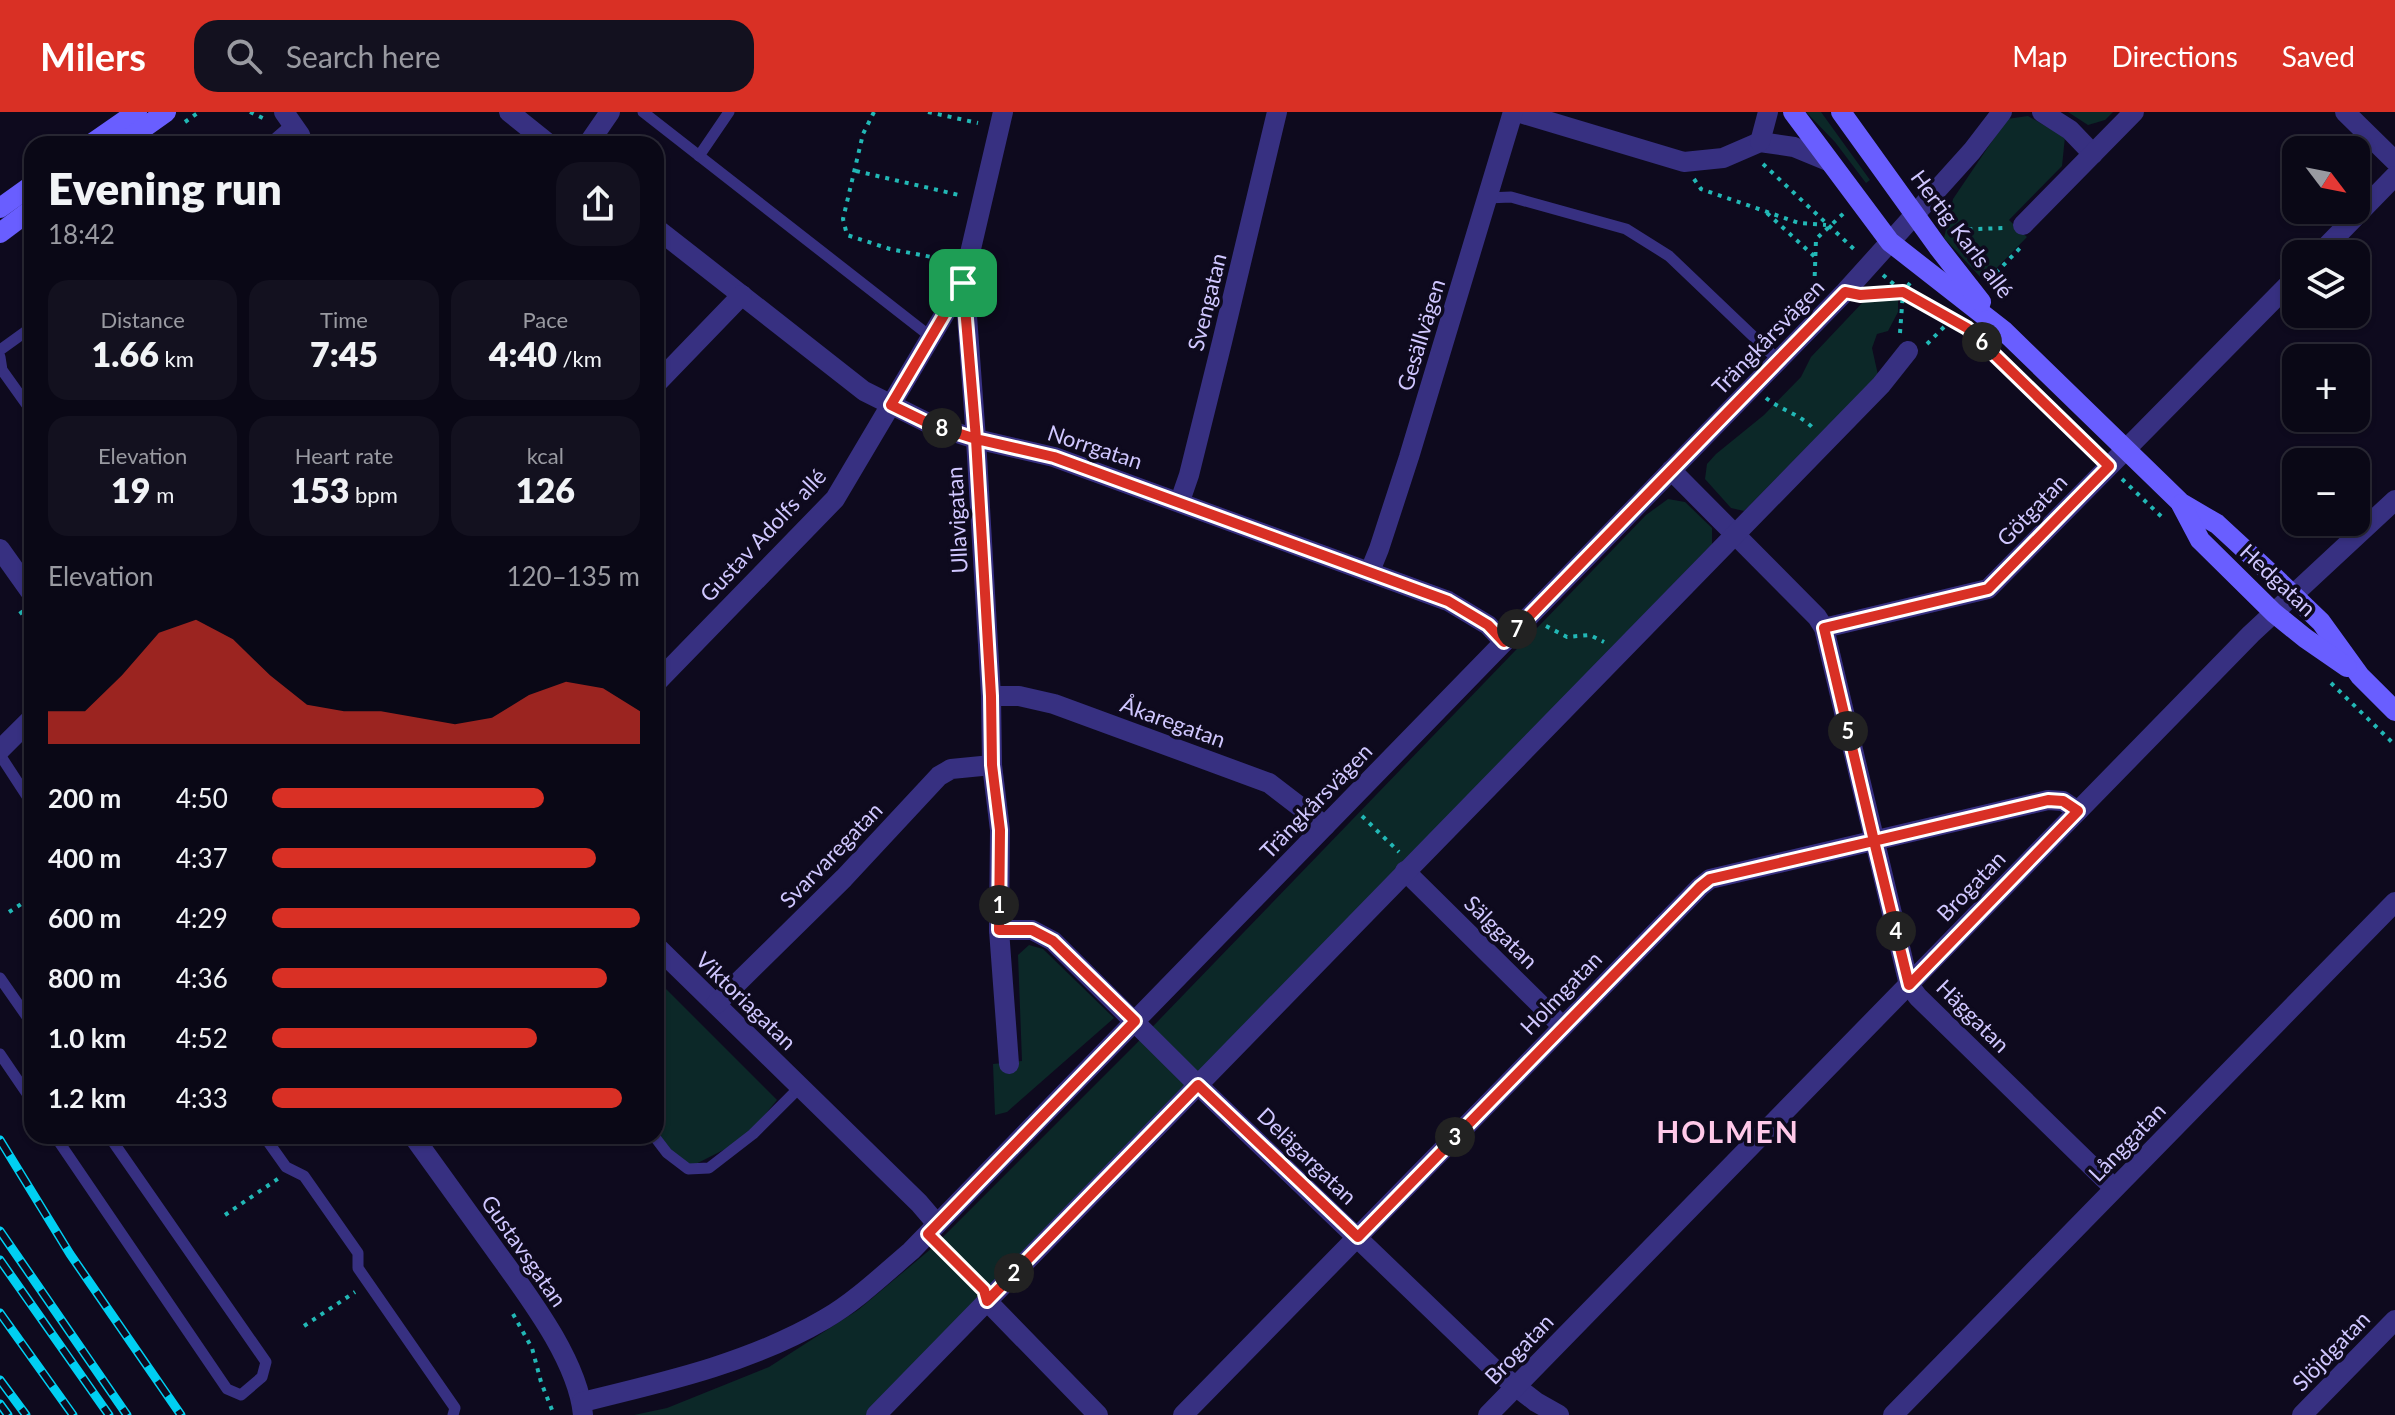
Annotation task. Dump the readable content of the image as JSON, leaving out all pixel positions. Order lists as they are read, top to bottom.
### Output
{
  "streets": {
    "main road": ["Hertig Karls allé", "Hedgatan"],
    "street": [
      "Svengatan",
      "Gesällvägen",
      "Trängkårsvägen",
      "Norrgatan",
      "Götgatan",
      "Ullavigatan",
      "Gustav Adolfs allé",
      "Åkaregatan",
      "Svarvaregatan",
      "Brogatan",
      "Sälggatan",
      "Holmgatan",
      "Viktoriagatan",
      "Häggatan",
      "Långgatan",
      "Delägargatan",
      "Gustavsgatan",
      "Slöjdgatan"
    ]
  },
  "crossings": [
    ["Hertig Karls allé", "Trängkårsvägen"],
    ["Hertig Karls allé", "Hedgatan"],
    ["Svengatan", "Norrgatan"],
    ["Gesällvägen", "Norrgatan"],
    ["Trängkårsvägen", "Norrgatan"],
    ["Trängkårsvägen", "Åkaregatan"],
    ["Trängkårsvägen", "Viktoriagatan"],
    ["Trängkårsvägen", "Häggatan"],
    ["Trängkårsvägen", "Delägargatan"],
    ["Trängkårsvägen", "Gustavsgatan"],
    ["Norrgatan", "Ullavigatan"],
    ["Norrgatan", "Gustav Adolfs allé"],
    ["Götgatan", "Hedgatan"],
    ["Götgatan", "Häggatan"],
    ["Ullavigatan", "Gustav Adolfs allé"],
    ["Ullavigatan", "Åkaregatan"],
    ["Ullavigatan", "Svarvaregatan"],
    ["Hedgatan", "Brogatan"],
    ["Svarvaregatan", "Viktoriagatan"],
    ["Brogatan", "Holmgatan"],
    ["Brogatan", "Häggatan"],
    ["Brogatan", "Delägargatan"],
    ["Sälggatan", "Holmgatan"],
    ["Holmgatan", "Häggatan"],
    ["Holmgatan", "Delägargatan"],
    ["Häggatan", "Långgatan"]
  ],
  "districts": ["HOLMEN"],
  "north": "bottom right",
  "page": {
    "header": "Milers",
    "search": "Search here",
    "nav": ["Map", "Directions", "Saved"],
    "map_buttons": ["+", "−"],
    "heading": ["Evening run", "18:42"],
    "stats": [
      ["Distance", "1.66 km"],
      ["Time", "7:45"],
      ["Pace", "4:40 /km"],
      ["Elevation", "19 m"],
      ["Heart rate", "153 bpm"],
      ["kcal", "126"]
    ],
    "pins": [
      "6",
      "8",
      "7",
      "5",
      "1",
      "4",
      "3",
      "2"
    ],
    "chart": ["Elevation", "120–135 m"],
    "list": [
      {
        "name": "200 m",
        "note": "4:50"
      },
      {
        "name": "400 m",
        "note": "4:37"
      },
      {
        "name": "600 m",
        "note": "4:29"
      },
      {
        "name": "800 m",
        "note": "4:36"
      },
      {
        "name": "1.0 km",
        "note": "4:52"
      },
      {
        "name": "1.2 km",
        "note": "4:33"
      }
    ]
  }
}
